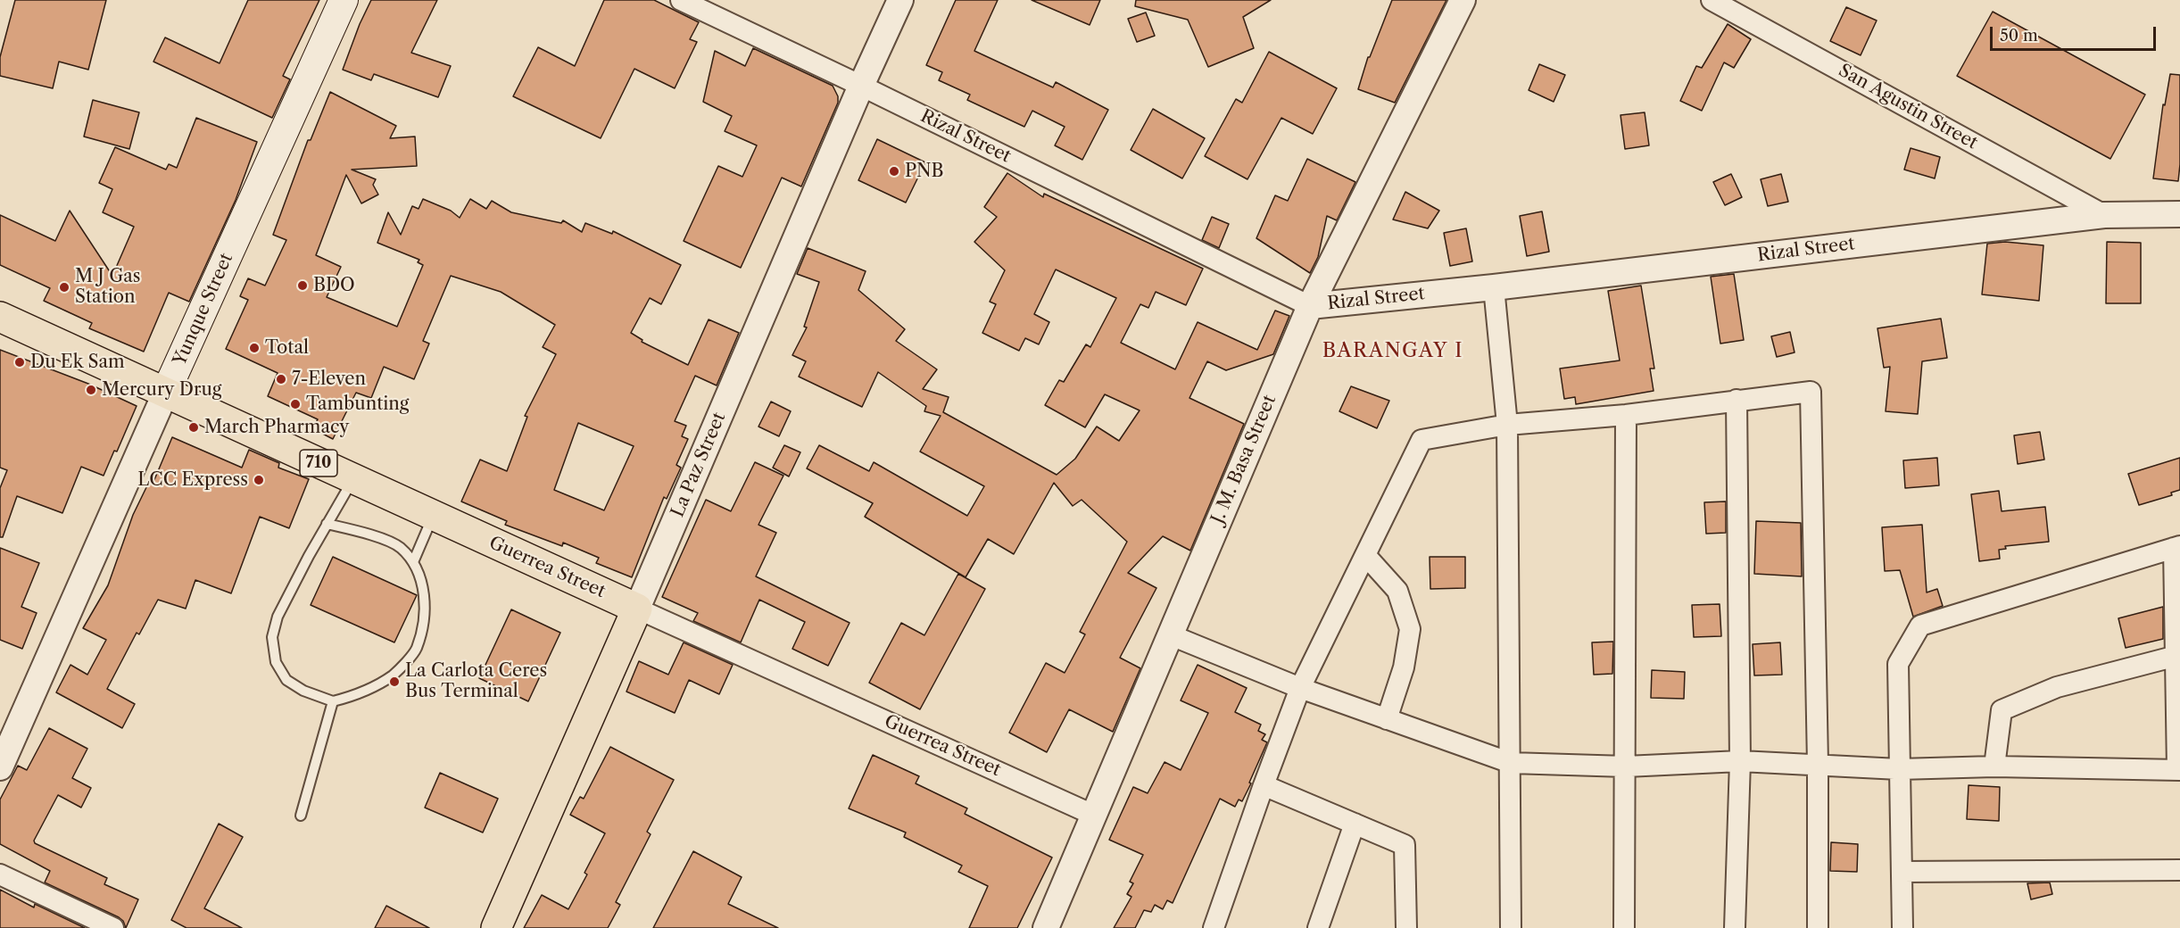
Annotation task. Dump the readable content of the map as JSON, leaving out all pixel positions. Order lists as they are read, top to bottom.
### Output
{
  "streets": {
    "main road": [
      "Yunque Street",
      "710",
      "La Paz Street",
      "Guerrea Street"
    ],
    "street": ["San Agustin Street", "Rizal Street", "J. M. Basa Street"]
  },
  "crossings": [
    ["San Agustin Street", "Rizal Street"],
    ["Rizal Street", "J. M. Basa Street"],
    ["Rizal Street", "La Paz Street"],
    ["Yunque Street", "Guerrea Street"],
    ["J. M. Basa Street", "Guerrea Street"],
    ["La Paz Street", "Guerrea Street"]
  ],
  "districts": ["BARANGAY I"],
  "places": [
    "PNB",
    "BDO",
    "M J Gas Station",
    "Total",
    "Du Ek Sam",
    "7-Eleven",
    "Mercury Drug",
    "Tambunting",
    "March Pharmacy",
    "LCC Express",
    "La Carlota Ceres Bus Terminal"
  ],
  "scale_bar": "50 m"
}
